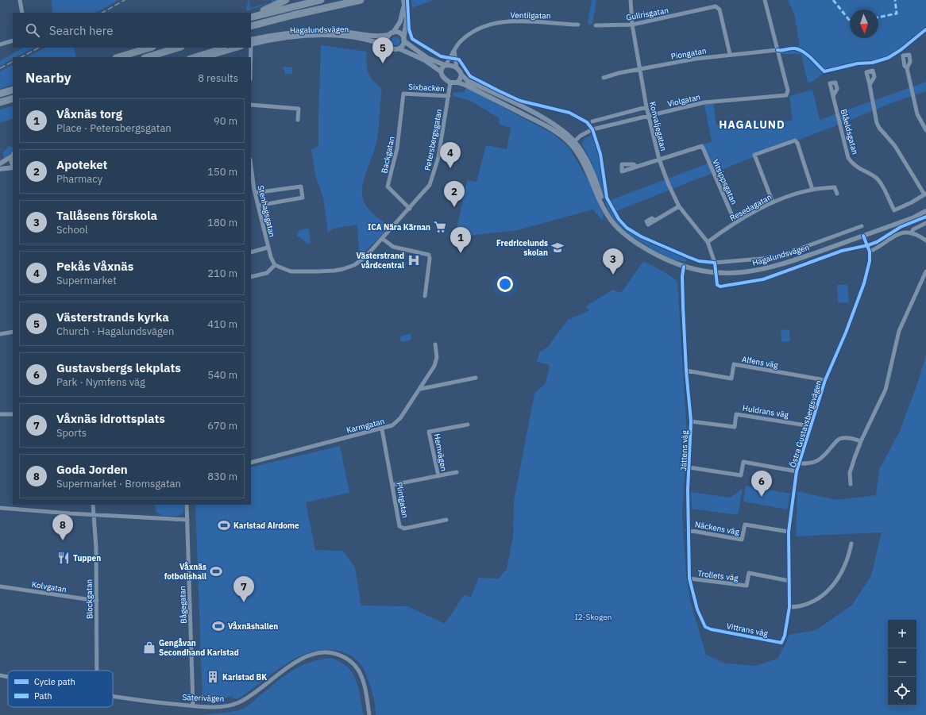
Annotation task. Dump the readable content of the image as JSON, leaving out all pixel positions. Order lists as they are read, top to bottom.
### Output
{
  "streets": {
    "street": [
      "Gullrisgatan",
      "Ventilgatan",
      "Hagalundsvägen",
      "Piongatan",
      "Sixbacken",
      "Violgatan",
      "Konvaljegatan",
      "Blåeldsgatan",
      "Petersbergsgatan",
      "Backgatan",
      "Vitsippsgatan",
      "Resedagatan",
      "Stenhagsgatan",
      "Alfens väg",
      "Huldrans väg",
      "Östra Gustavsbergsvägen",
      "Karmgatan",
      "Jättens väg",
      "Hemvägen",
      "Plintgatan",
      "Näckens väg",
      "Trollets väg",
      "Kolvgatan",
      "Blockgatan",
      "Bågegatan",
      "Vittrans väg",
      "Säterivägen"
    ]
  },
  "crossings": [
    ["Gullrisgatan", "Piongatan"],
    ["Gullrisgatan", "Konvaljegatan"],
    ["Ventilgatan", "Hagalundsvägen"],
    ["Ventilgatan", "Petersbergsgatan"],
    ["Hagalundsvägen", "Violgatan"],
    ["Hagalundsvägen", "Petersbergsgatan"],
    ["Hagalundsvägen", "Östra Gustavsbergsvägen"],
    ["Hagalundsvägen", "Jättens väg"],
    ["Piongatan", "Violgatan"],
    ["Piongatan", "Konvaljegatan"],
    ["Sixbacken", "Petersbergsgatan"],
    ["Sixbacken", "Backgatan"],
    ["Violgatan", "Konvaljegatan"],
    ["Konvaljegatan", "Vitsippsgatan"],
    ["Konvaljegatan", "Resedagatan"],
    ["Petersbergsgatan", "Backgatan"],
    ["Petersbergsgatan", "Stenhagsgatan"],
    ["Vitsippsgatan", "Resedagatan"],
    ["Alfens väg", "Östra Gustavsbergsvägen"],
    ["Alfens väg", "Jättens väg"],
    ["Huldrans väg", "Östra Gustavsbergsvägen"],
    ["Huldrans väg", "Jättens väg"],
    ["Östra Gustavsbergsvägen", "Näckens väg"],
    ["Östra Gustavsbergsvägen", "Trollets väg"],
    ["Östra Gustavsbergsvägen", "Vittrans väg"],
    ["Karmgatan", "Plintgatan"],
    ["Jättens väg", "Näckens väg"],
    ["Jättens väg", "Trollets väg"],
    ["Jättens väg", "Vittrans väg"],
    ["Hemvägen", "Plintgatan"],
    ["Kolvgatan", "Blockgatan"],
    ["Bågegatan", "Säterivägen"]
  ],
  "districts": ["HAGALUND"],
  "parks": ["I2-Skogen"],
  "places": {
    "supermarket": ["ICA Nära Kärnan"],
    "school or university": ["Fredricelunds skolan"],
    "hospital": ["Västerstrand vårdcentral"],
    "sports": ["Karlstad Airdome", "Våxnäs fotbollshall", "Våxnäshallen"],
    "restaurant": ["Tuppen"],
    "shop": ["Gengåvan Secondhand Karlstad"],
    "building": ["Karlstad BK"]
  },
  "legend": ["Cycle path", "Path"],
  "north": "bottom",
  "page": {
    "search": "Search here",
    "pins": [
      "5",
      "4",
      "2",
      "1",
      "3",
      "6",
      "8",
      "7"
    ],
    "heading": ["Nearby", "8 results"],
    "list": [
      {
        "mark": "1",
        "name": "Våxnäs torg",
        "note": "Place · Petersbergsgatan",
        "value": "90 m"
      },
      {
        "mark": "2",
        "name": "Apoteket",
        "note": "Pharmacy",
        "value": "150 m"
      },
      {
        "mark": "3",
        "name": "Tallåsens förskola",
        "note": "School",
        "value": "180 m"
      },
      {
        "mark": "4",
        "name": "Pekås Våxnäs",
        "note": "Supermarket",
        "value": "210 m"
      },
      {
        "mark": "5",
        "name": "Västerstrands kyrka",
        "note": "Church · Hagalundsvägen",
        "value": "410 m"
      },
      {
        "mark": "6",
        "name": "Gustavsbergs lekplats",
        "note": "Park · Nymfens väg",
        "value": "540 m"
      },
      {
        "mark": "7",
        "name": "Våxnäs idrottsplats",
        "note": "Sports",
        "value": "670 m"
      },
      {
        "mark": "8",
        "name": "Goda Jorden",
        "note": "Supermarket · Bromsgatan",
        "value": "830 m"
      }
    ],
    "map_buttons": ["+", "−"]
  }
}
